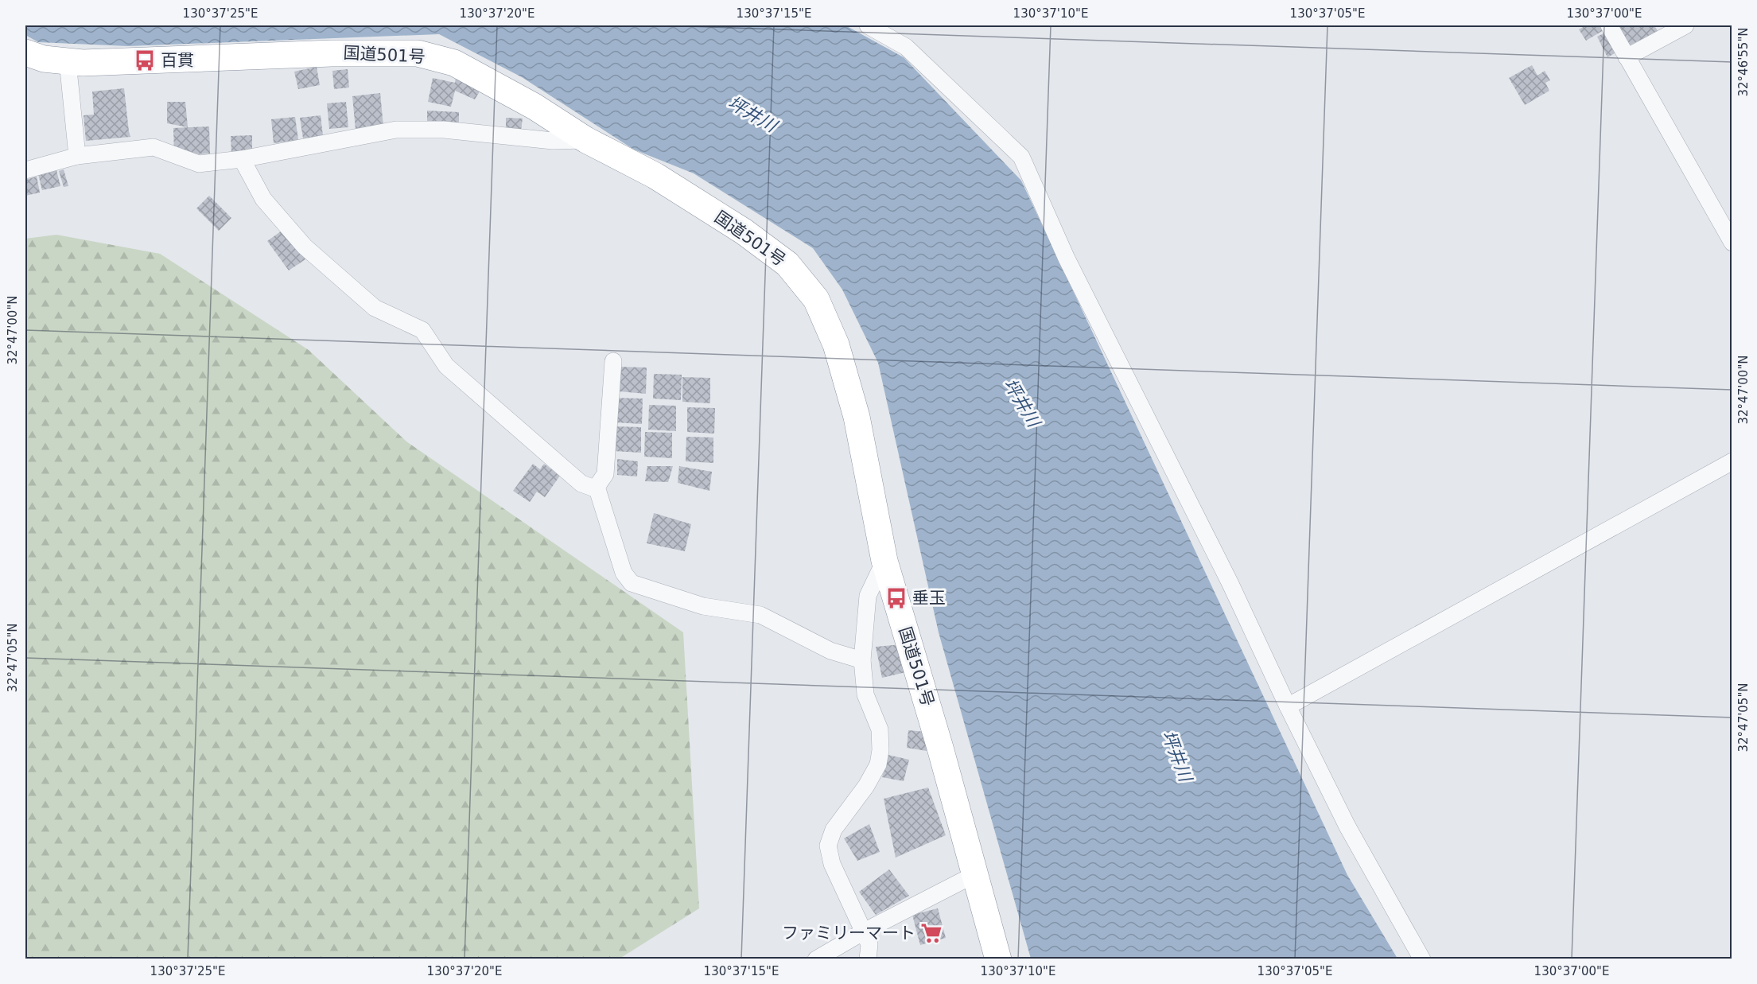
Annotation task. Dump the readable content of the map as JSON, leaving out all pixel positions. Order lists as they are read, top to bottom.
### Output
{
  "streets": {
    "highway": ["国道501号"]
  },
  "water": ["坪井川"],
  "places": {
    "bus stop": ["百貫", "垂玉"],
    "supermarket": ["ファミリーマート"]
  },
  "coordinates": [
    "130°37'25\"E",
    "130°37'20\"E",
    "130°37'15\"E",
    "130°37'10\"E",
    "130°37'05\"E",
    "130°37'00\"E",
    "32°46'55\"N",
    "32°47'00\"N",
    "32°47'05\"N"
  ]
}
